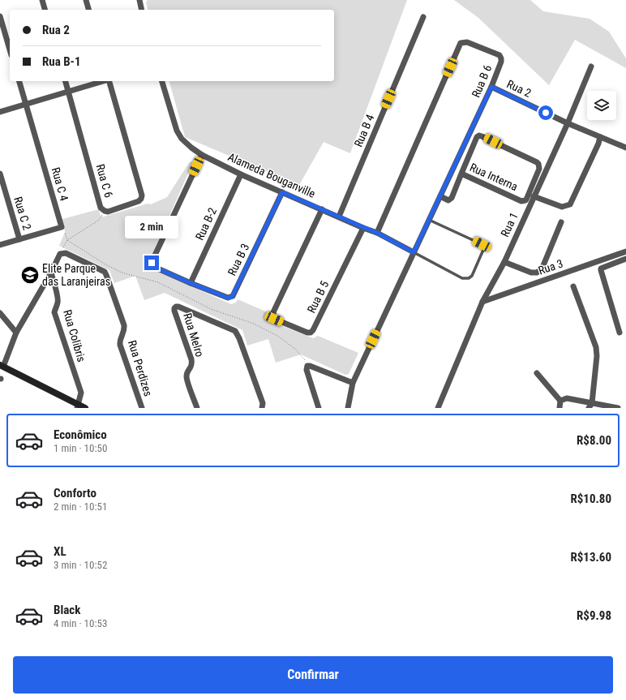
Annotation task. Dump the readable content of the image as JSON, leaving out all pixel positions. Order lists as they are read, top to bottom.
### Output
{
  "streets": {
    "street": [
      "Rua B 6",
      "Rua 2",
      "Rua B 4",
      "Alameda Bouganville",
      "Rua Interna",
      "Rua C 6",
      "Rua C 4",
      "Rua C 2",
      "Rua B-2",
      "Rua 1",
      "Rua B 3",
      "Rua 3",
      "Rua B 5",
      "Rua Melro",
      "Rua Colibris",
      "Rua Perdizes"
    ]
  },
  "crossings": [
    ["Rua B 6", "Rua 2"],
    ["Rua B 6", "Alameda Bouganville"],
    ["Rua B 6", "Rua Interna"],
    ["Rua 2", "Rua 1"],
    ["Rua B 4", "Alameda Bouganville"],
    ["Alameda Bouganville", "Rua B-2"],
    ["Alameda Bouganville", "Rua B 3"],
    ["Alameda Bouganville", "Rua B 5"],
    ["Rua B-2", "Rua B 3"],
    ["Rua 1", "Rua 3"]
  ],
  "places": {
    "school or university": ["Elite Parque das Laranjeiras"]
  },
  "page": {
    "banner": ["Rua 2", "Rua B-1"],
    "bubble": "2 min",
    "list": [
      {
        "name": "Econômico",
        "note": "1 min · 10:50",
        "value": "R$8.00"
      },
      {
        "name": "Conforto",
        "note": "2 min · 10:51",
        "value": "R$10.80"
      },
      {
        "name": "XL",
        "note": "3 min · 10:52",
        "value": "R$13.60"
      },
      {
        "name": "Black",
        "note": "4 min · 10:53",
        "value": "R$9.98"
      }
    ],
    "buttons": "Confirmar"
  }
}
